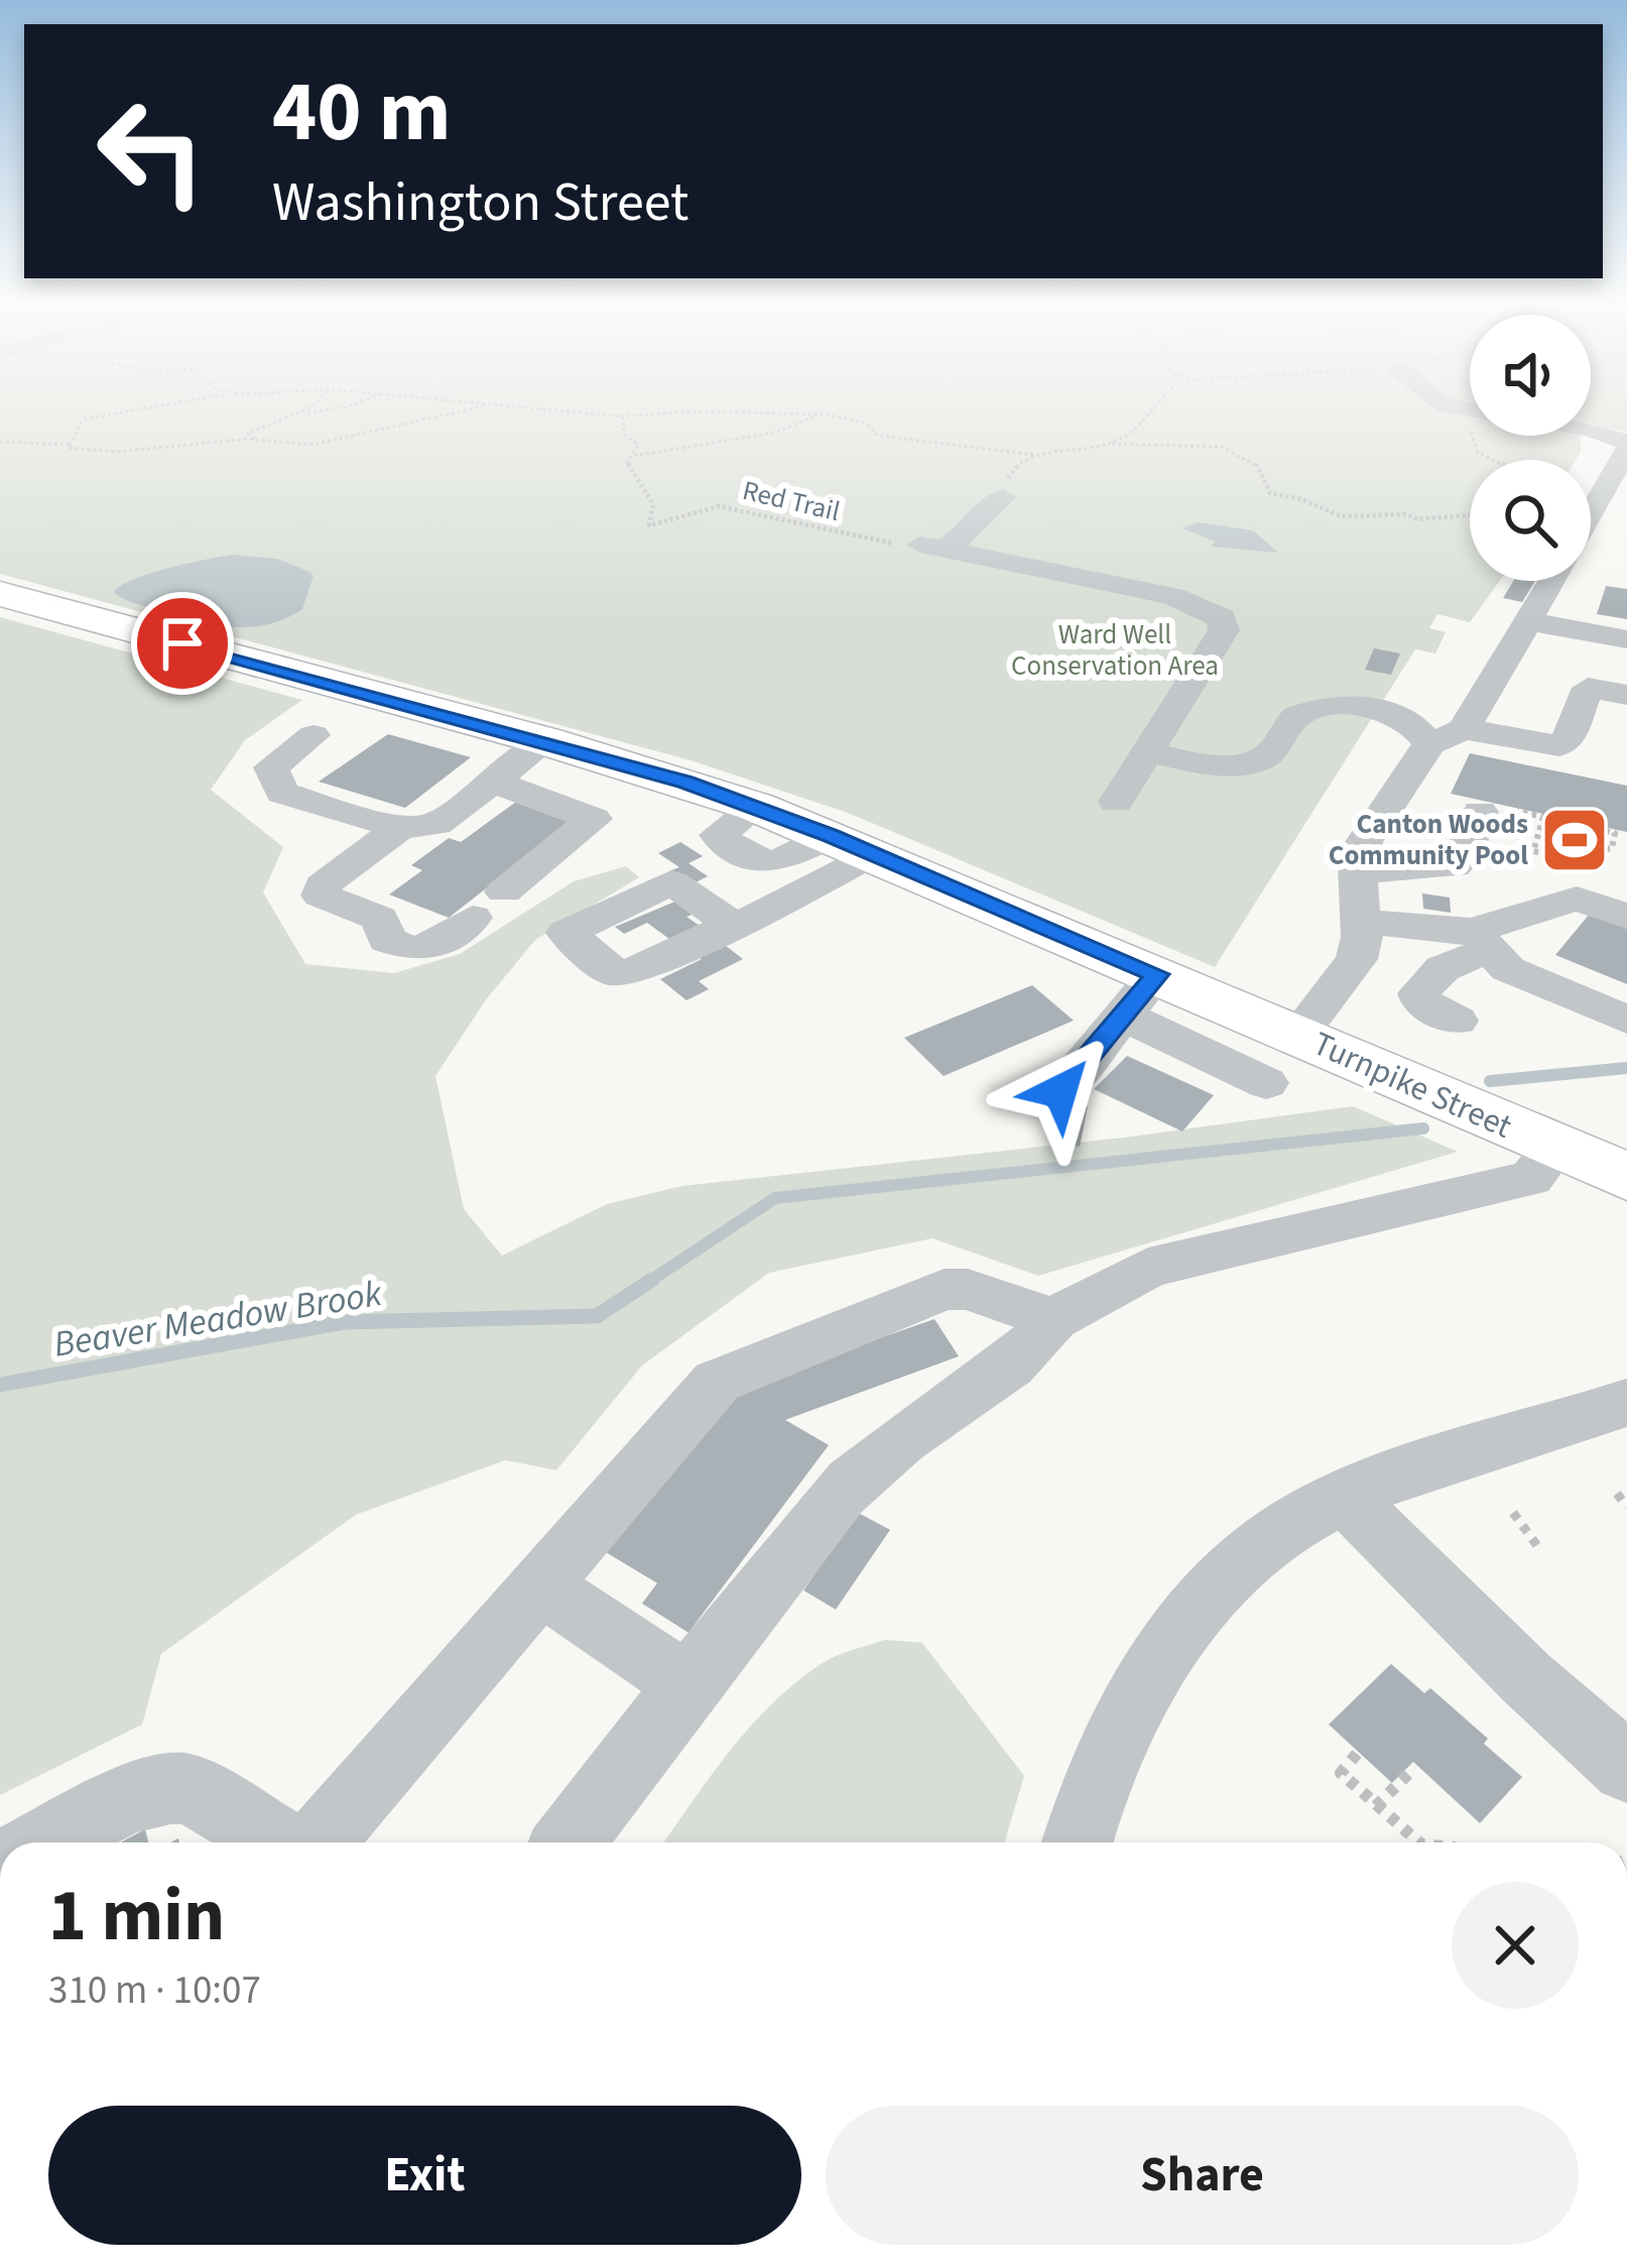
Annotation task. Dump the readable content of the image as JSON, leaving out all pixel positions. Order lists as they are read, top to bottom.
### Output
{
  "streets": {
    "main road": ["Turnpike Street"],
    "path": ["Red Trail"]
  },
  "water": ["Beaver Meadow Brook"],
  "parks": ["Ward Well Conservation Area"],
  "places": {
    "sports": ["Canton Woods Community Pool"]
  },
  "page": {
    "turn": ["40 m", "Washington Street"],
    "heading": ["1 min", "310 m · 10:07"],
    "buttons": ["Exit", "Share"]
  }
}
